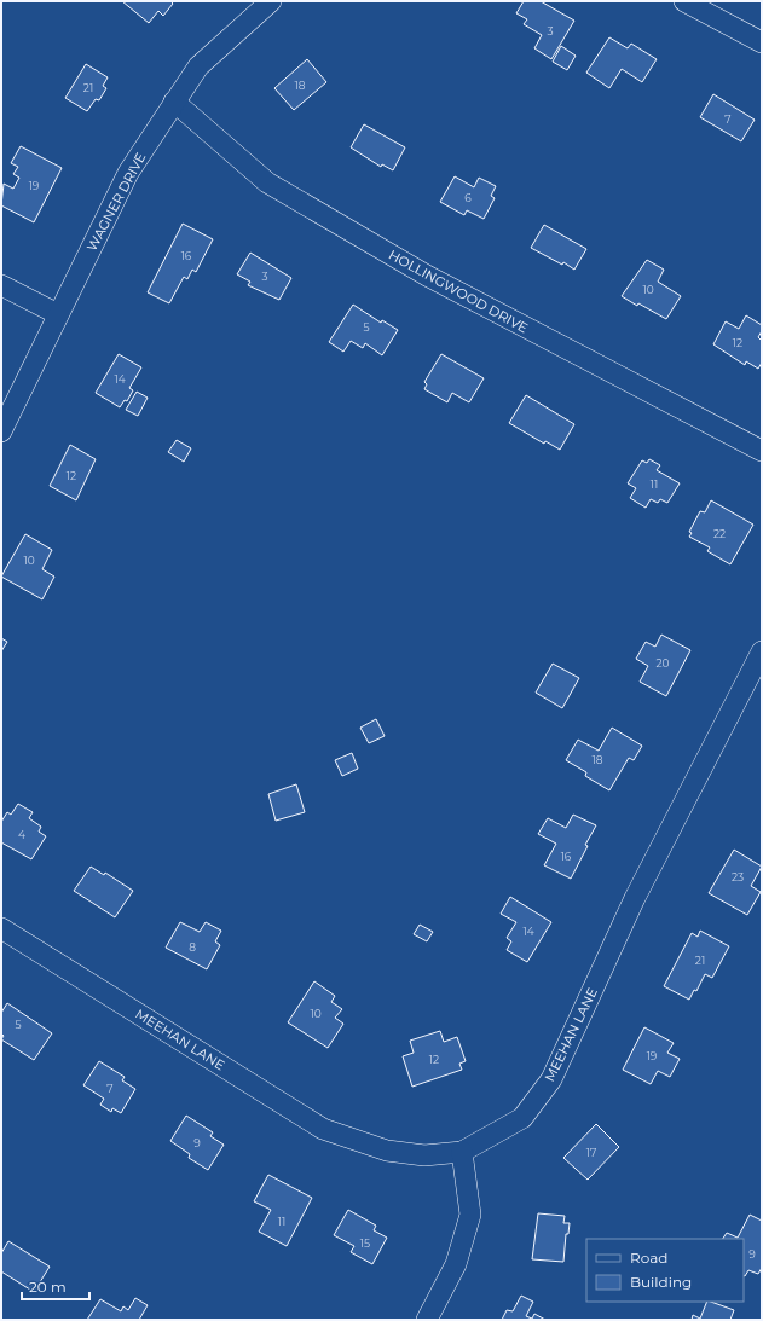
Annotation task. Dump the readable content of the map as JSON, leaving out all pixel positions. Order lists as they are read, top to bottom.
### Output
{
  "streets": {
    "street": ["WAGNER DRIVE", "HOLLINGWOOD DRIVE", "MEEHAN LANE"]
  },
  "crossings": [
    ["WAGNER DRIVE", "HOLLINGWOOD DRIVE"]
  ],
  "house_numbers": [
    "3",
    "18",
    "21",
    "7",
    "19",
    "6",
    "16",
    "3",
    "10",
    "5",
    "12",
    "14",
    "12",
    "11",
    "22",
    "10",
    "20",
    "18",
    "4",
    "16",
    "23",
    "14",
    "8",
    "21",
    "10",
    "5",
    "19",
    "12",
    "7",
    "9",
    "17",
    "11",
    "15",
    "9"
  ],
  "legend": ["Road", "Building"],
  "scale_bar": "20 m"
}
